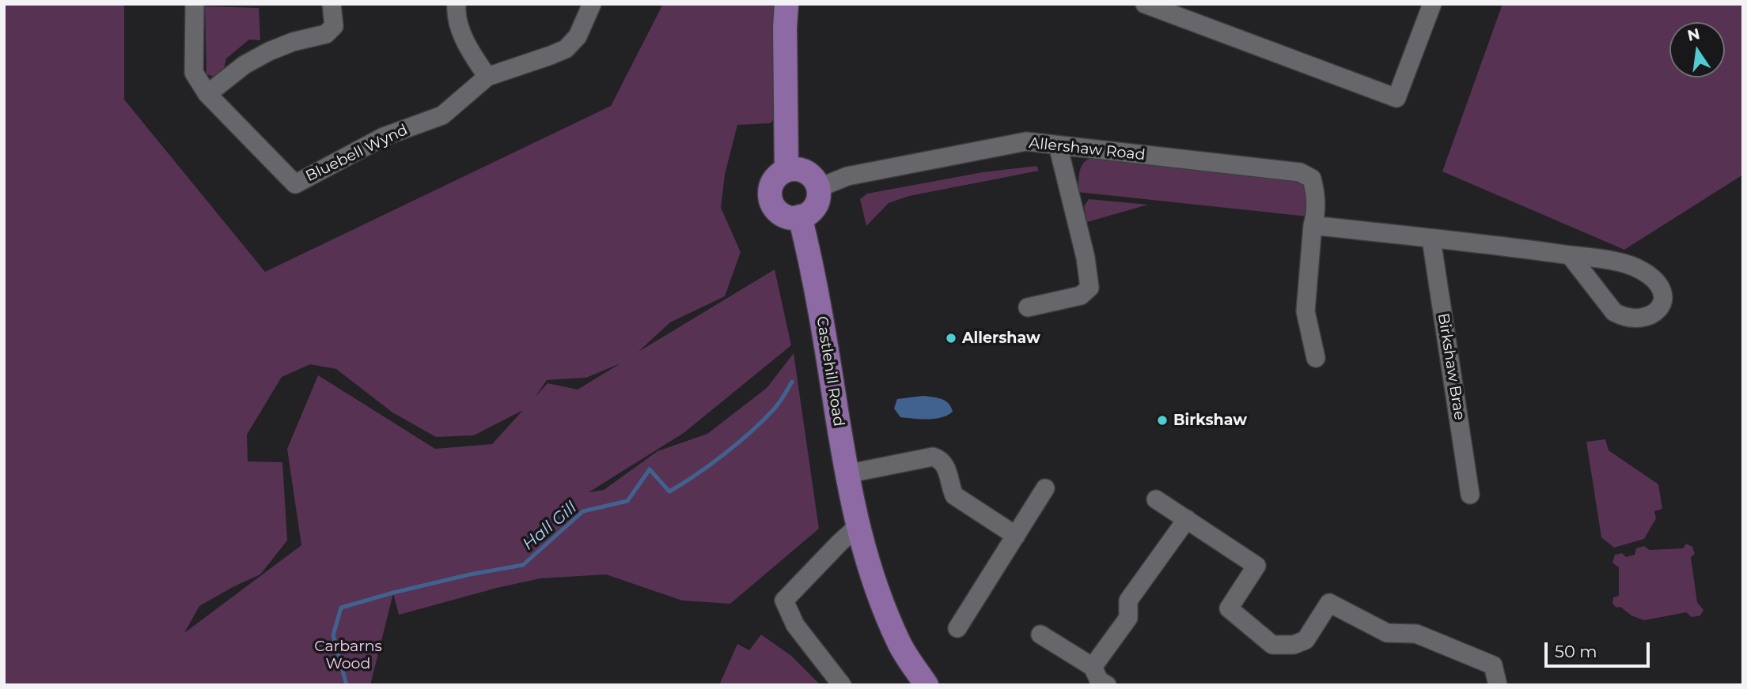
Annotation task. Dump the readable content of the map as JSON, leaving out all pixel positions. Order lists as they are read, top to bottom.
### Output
{
  "streets": {
    "main road": ["Castlehill Road"],
    "street": ["Allershaw Road", "Bluebell Wynd", "Birkshaw Brae"]
  },
  "crossings": [
    ["Allershaw Road", "Castlehill Road"]
  ],
  "water": ["Hall Gill"],
  "parks": ["Carbarns Wood"],
  "places": ["Allershaw", "Birkshaw"],
  "scale_bar": "50 m",
  "north": "top"
}
